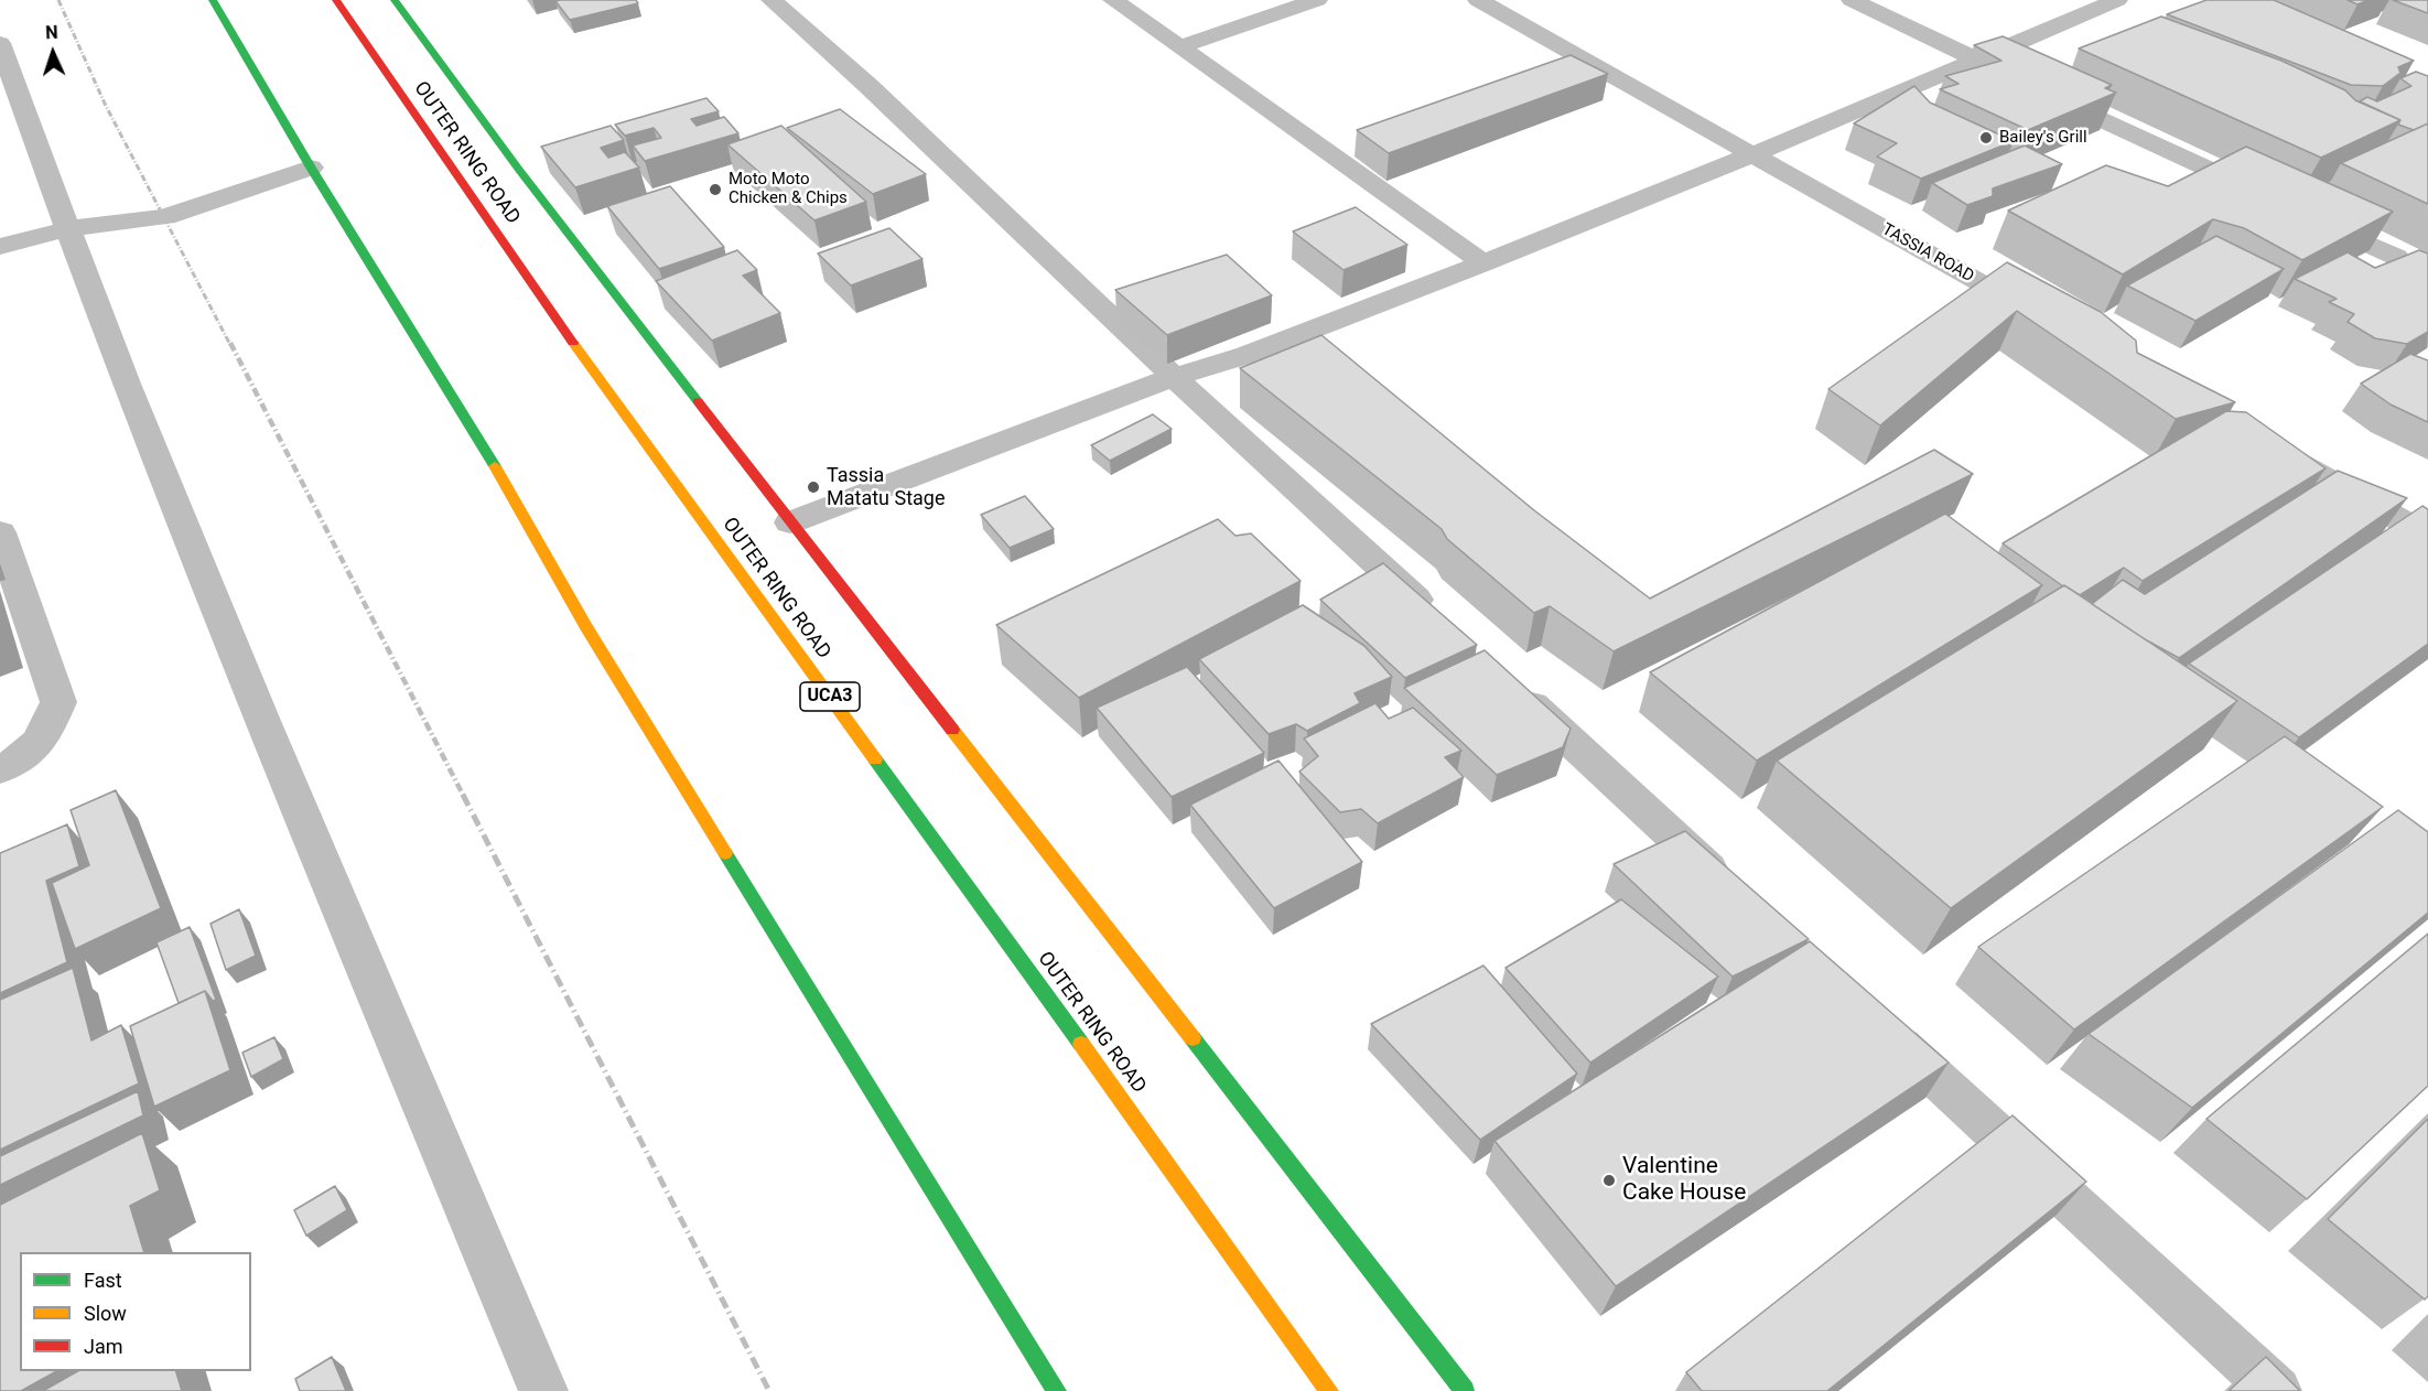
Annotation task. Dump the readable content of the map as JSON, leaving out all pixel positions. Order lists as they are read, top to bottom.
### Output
{
  "streets": {
    "main road": ["OUTER RING ROAD", "UCA3"],
    "street": ["TASSIA ROAD"]
  },
  "places": [
    "Bailey's Grill",
    "Moto Moto Chicken & Chips",
    "Tassia Matatu Stage",
    "Valentine Cake House"
  ],
  "legend": ["Fast", "Slow", "Jam"],
  "north": "top"
}
